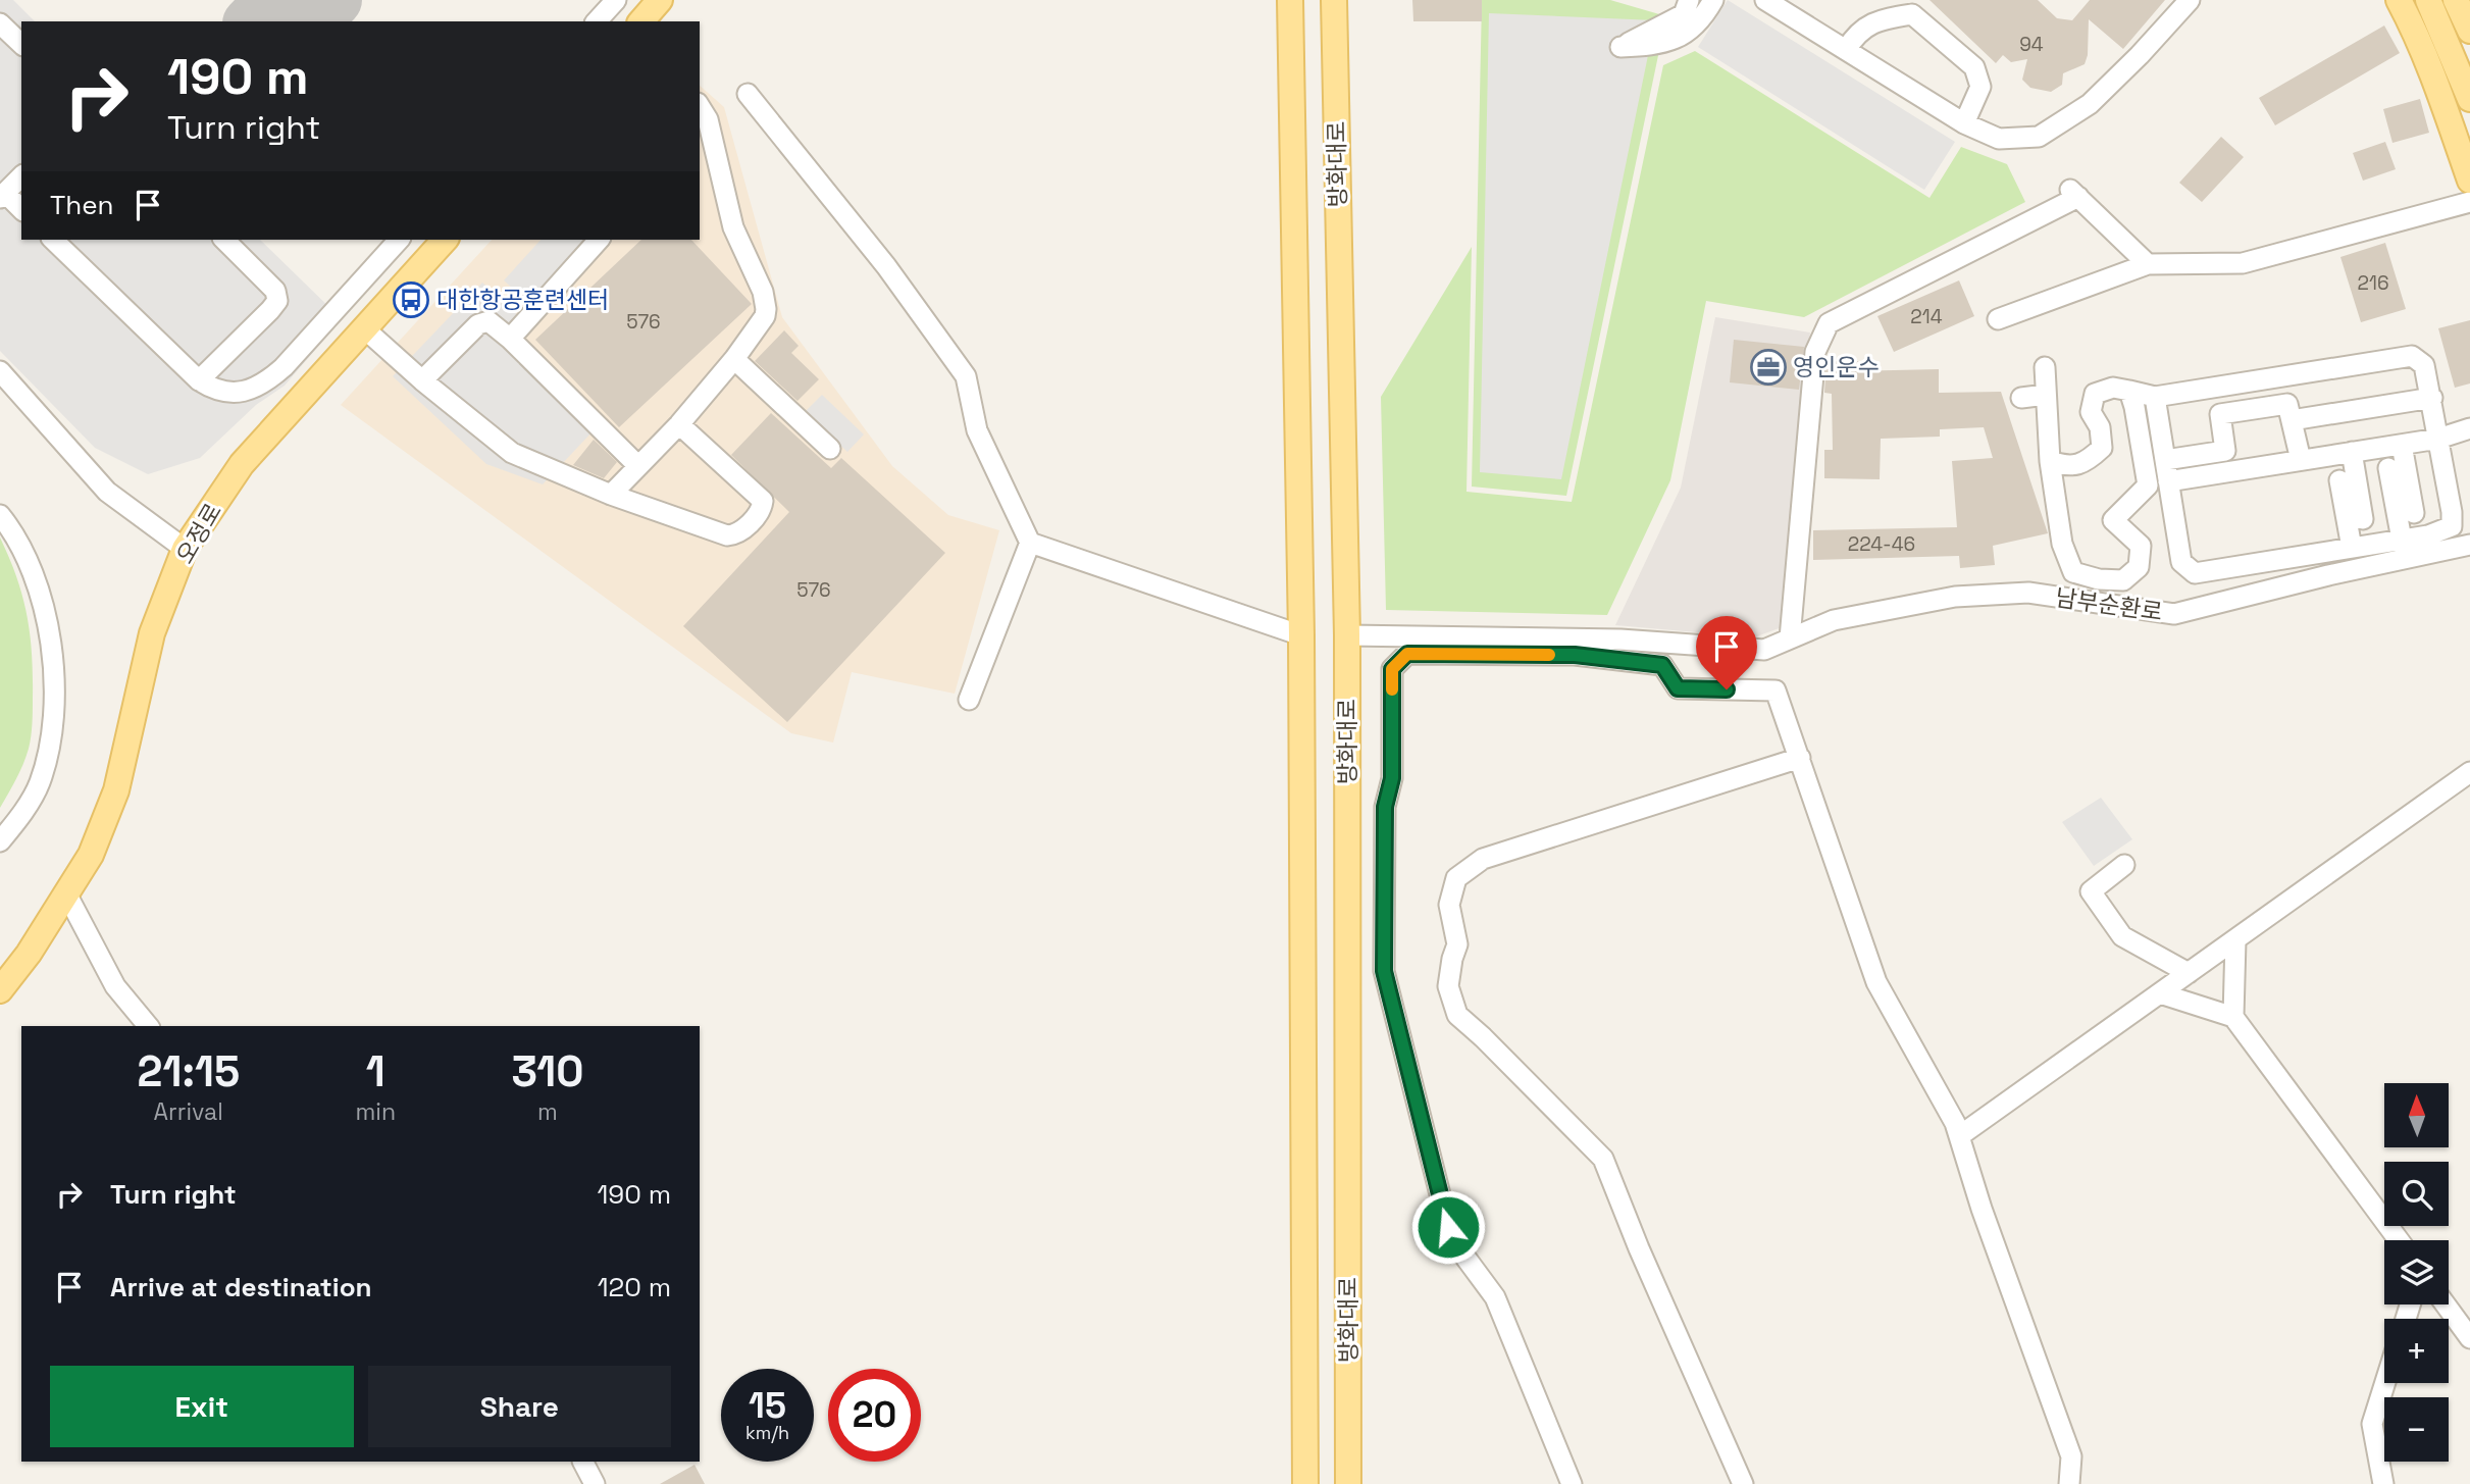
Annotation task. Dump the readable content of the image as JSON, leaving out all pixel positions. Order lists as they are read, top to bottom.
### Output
{
  "streets": {
    "main road": ["방화대로", "오정로"],
    "street": ["남부순환로"]
  },
  "crossings": [
    ["방화대로", "남부순환로"]
  ],
  "places": {
    "bus stop": ["대한항공훈련센터"],
    "office": ["영인운수"]
  },
  "house_numbers": [
    "94",
    "216",
    "214",
    "576",
    "224-46",
    "576"
  ],
  "north": "top",
  "page": {
    "turn": ["190 m", "Turn right"],
    "then": "Then",
    "eta": [
      "21:15",
      "Arrival",
      "1",
      "min",
      "310",
      "m"
    ],
    "map_buttons": ["+", "−"],
    "list": [
      {
        "name": "Turn right",
        "value": "190 m"
      },
      {
        "name": "Arrive at destination",
        "value": "120 m"
      }
    ],
    "buttons": ["Exit", "Share"],
    "speed": "15 km/h",
    "limit": "20"
  }
}
